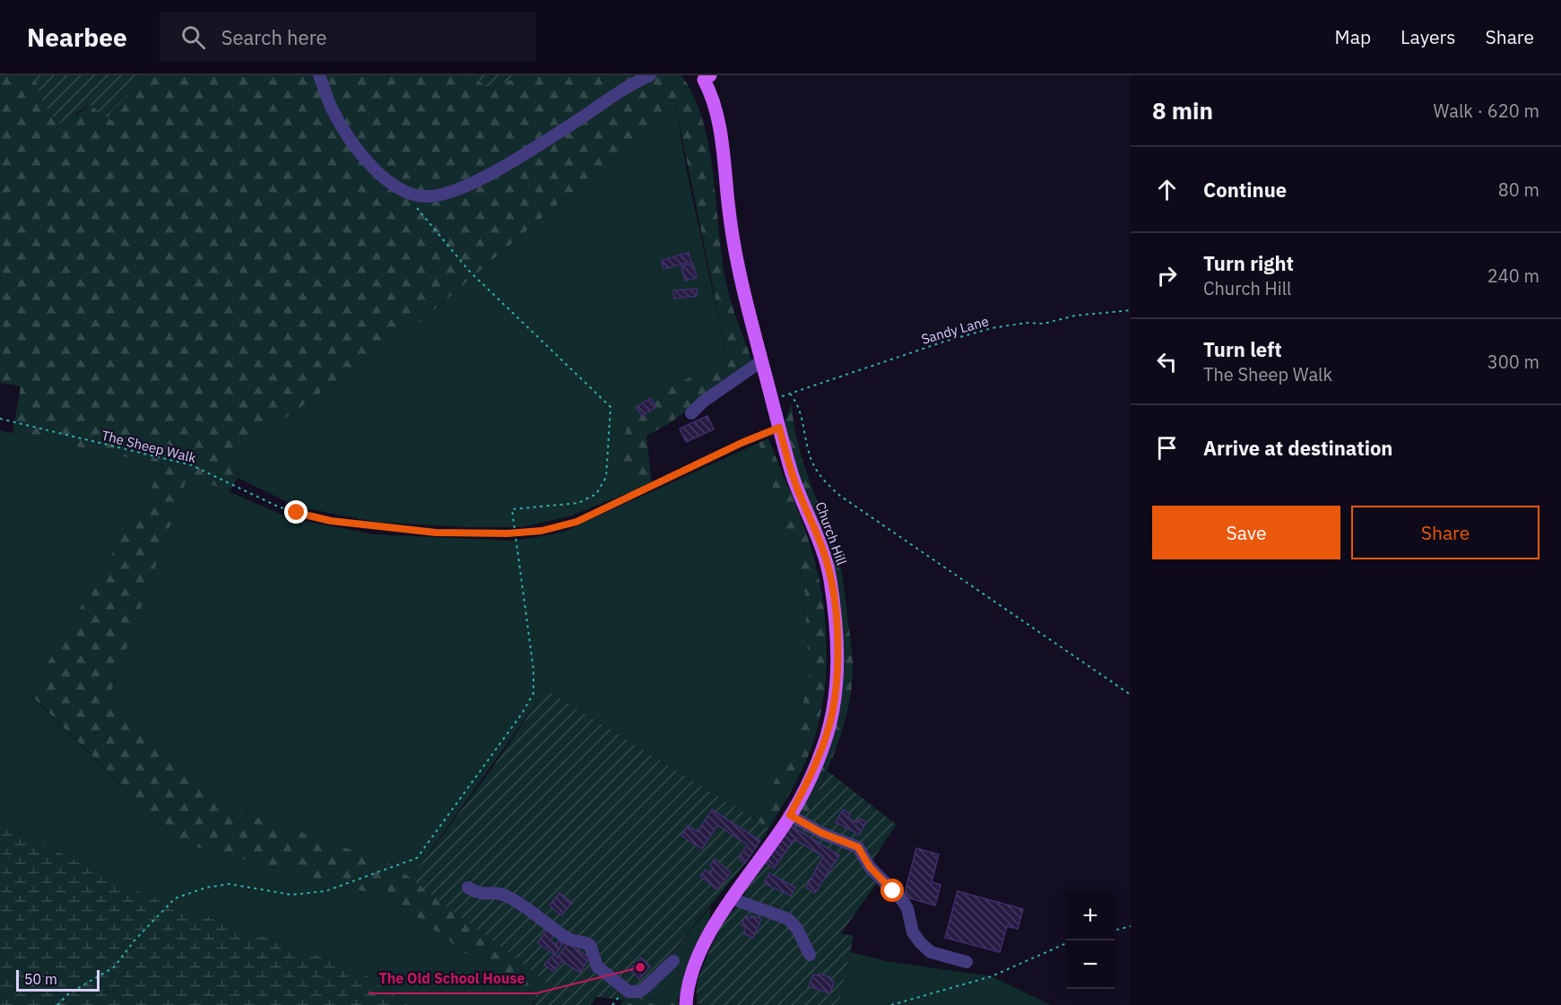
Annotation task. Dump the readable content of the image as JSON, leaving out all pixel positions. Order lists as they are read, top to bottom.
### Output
{
  "streets": {
    "main road": ["Church Hill"],
    "path": ["Sandy Lane", "The Sheep Walk"]
  },
  "crossings": [
    ["The Sheep Walk", "Church Hill"]
  ],
  "places": ["The Old School House"],
  "scale_bar": "50 m",
  "page": {
    "header": "Nearbee",
    "search": "Search here",
    "nav": ["Map", "Layers", "Share"],
    "heading": ["8 min", "Walk · 620 m"],
    "list": [
      ["Continue", "80 m"],
      ["Turn right", "Church Hill", "240 m"],
      ["Turn left", "The Sheep Walk", "300 m"],
      "Arrive at destination"
    ],
    "buttons": ["Save", "Share"],
    "map_buttons": ["+", "−"],
    "scale": "50 m"
  }
}
